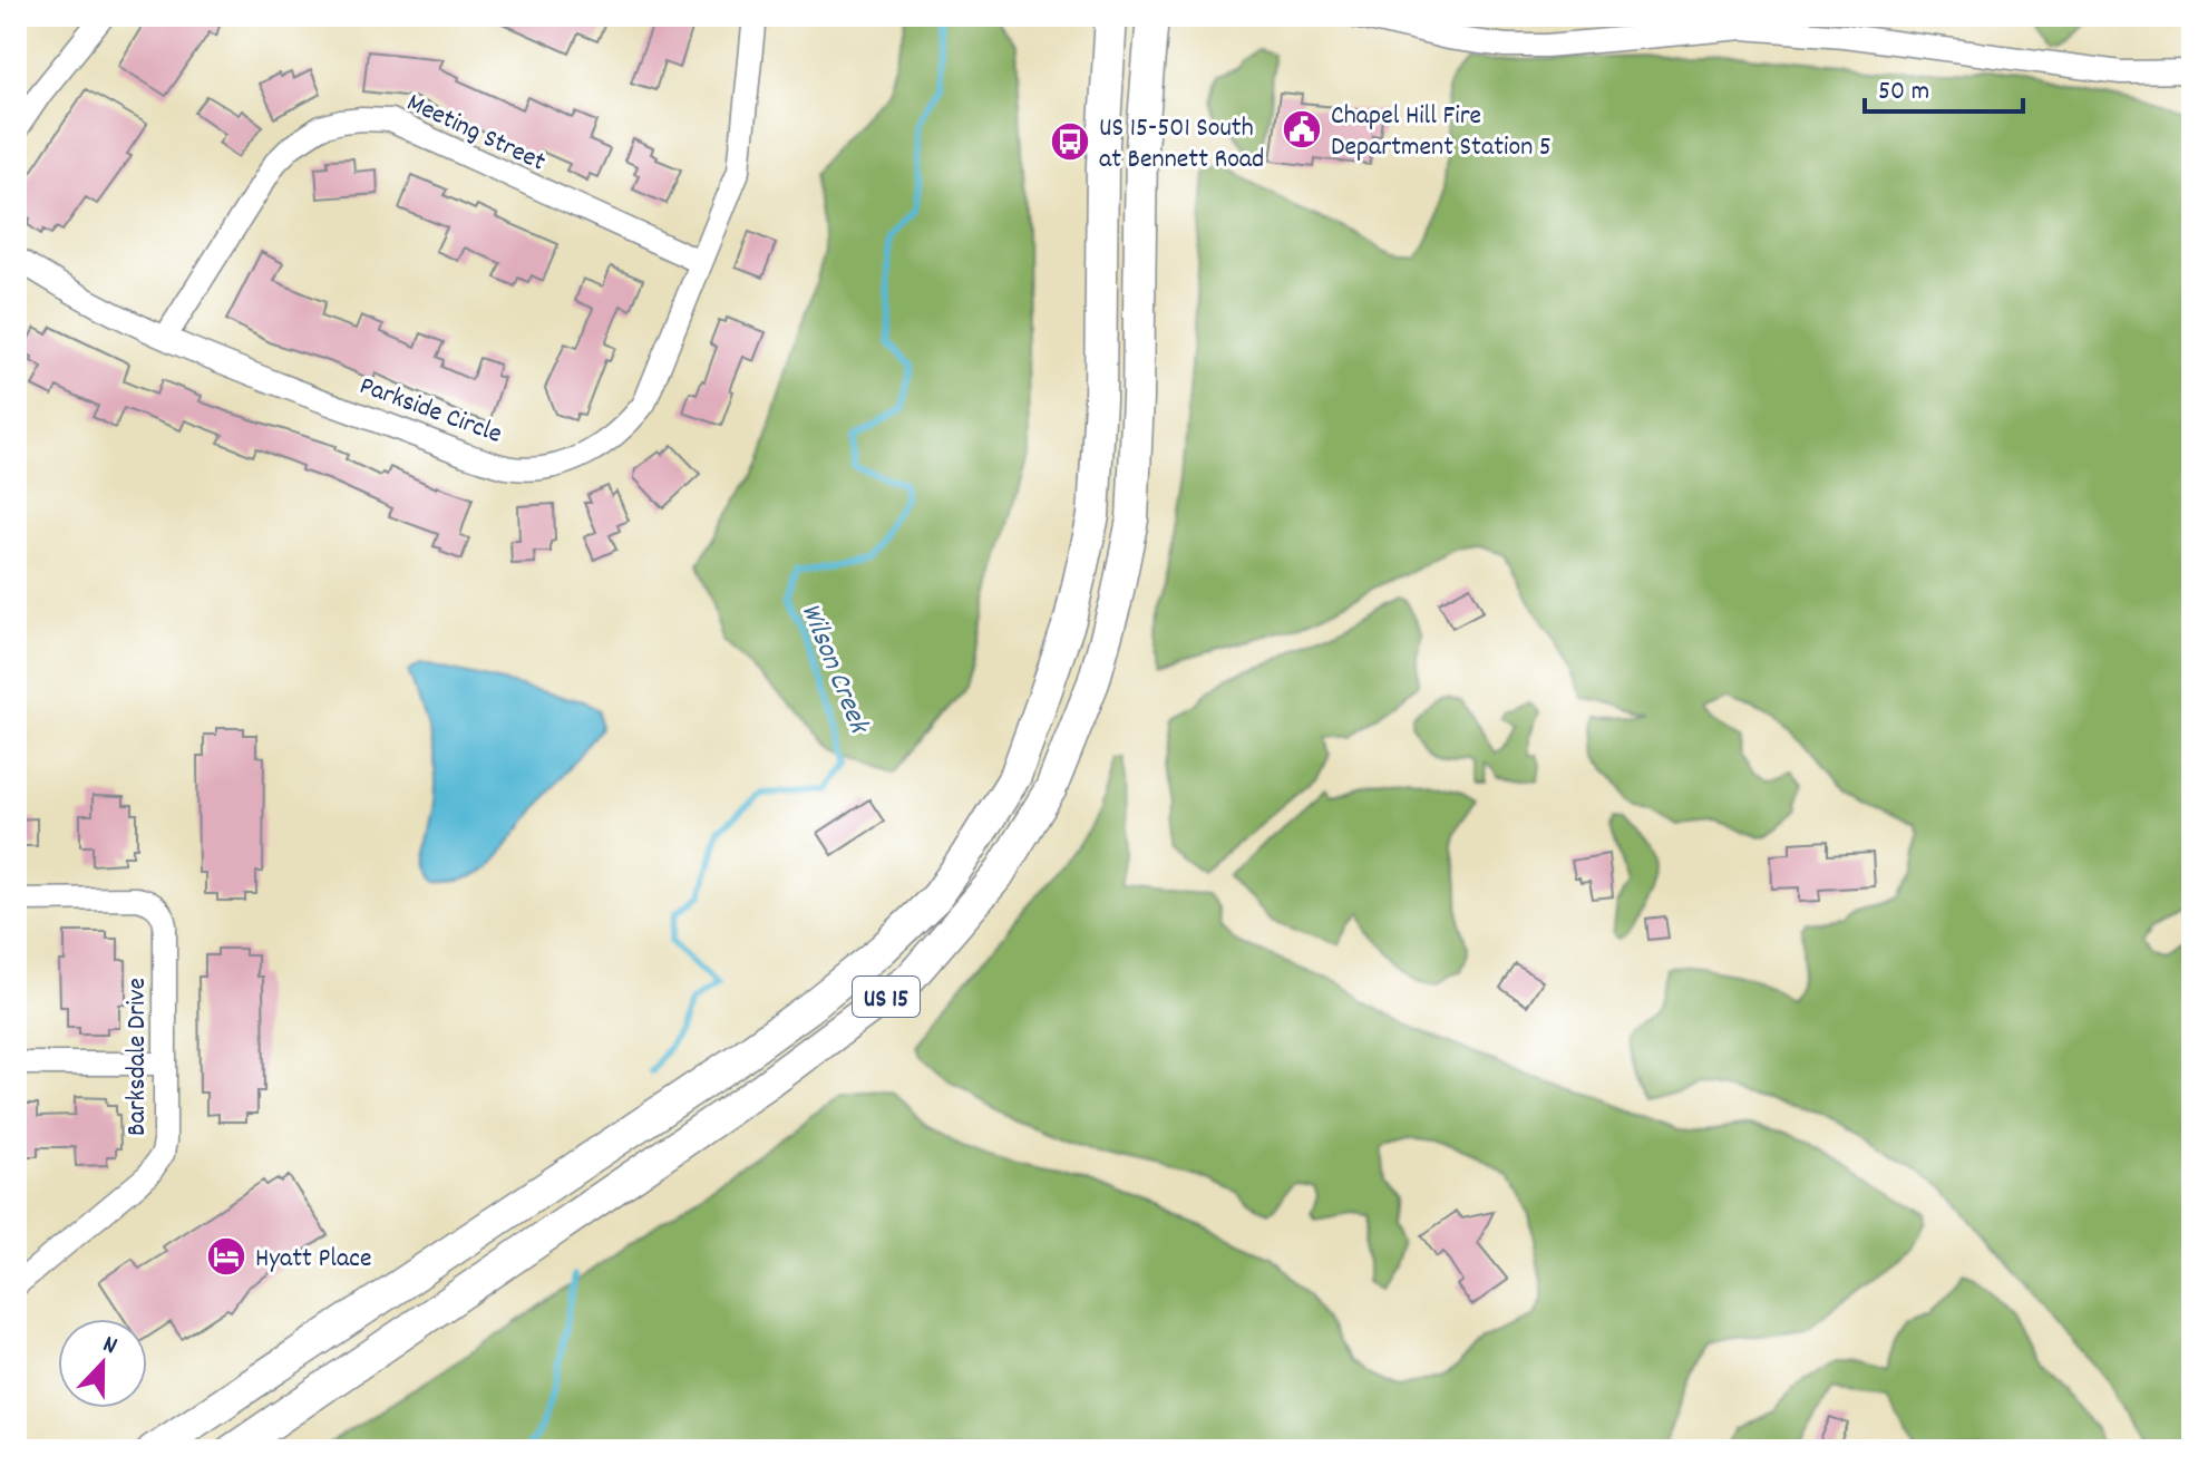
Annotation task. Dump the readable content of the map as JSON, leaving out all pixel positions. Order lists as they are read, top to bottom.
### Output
{
  "streets": {
    "highway": ["US 15"],
    "street": ["Meeting Street", "Parkside Circle", "Barksdale Drive"]
  },
  "crossings": [
    ["Meeting Street", "Parkside Circle"]
  ],
  "water": ["Wilson Creek"],
  "places": {
    "public building": ["Chapel Hill Fire Department Station 5"],
    "bus stop": ["US 15-501 South at Bennett Road"],
    "hotel": ["Hyatt Place"]
  },
  "scale_bar": "50 m",
  "north": "top"
}
